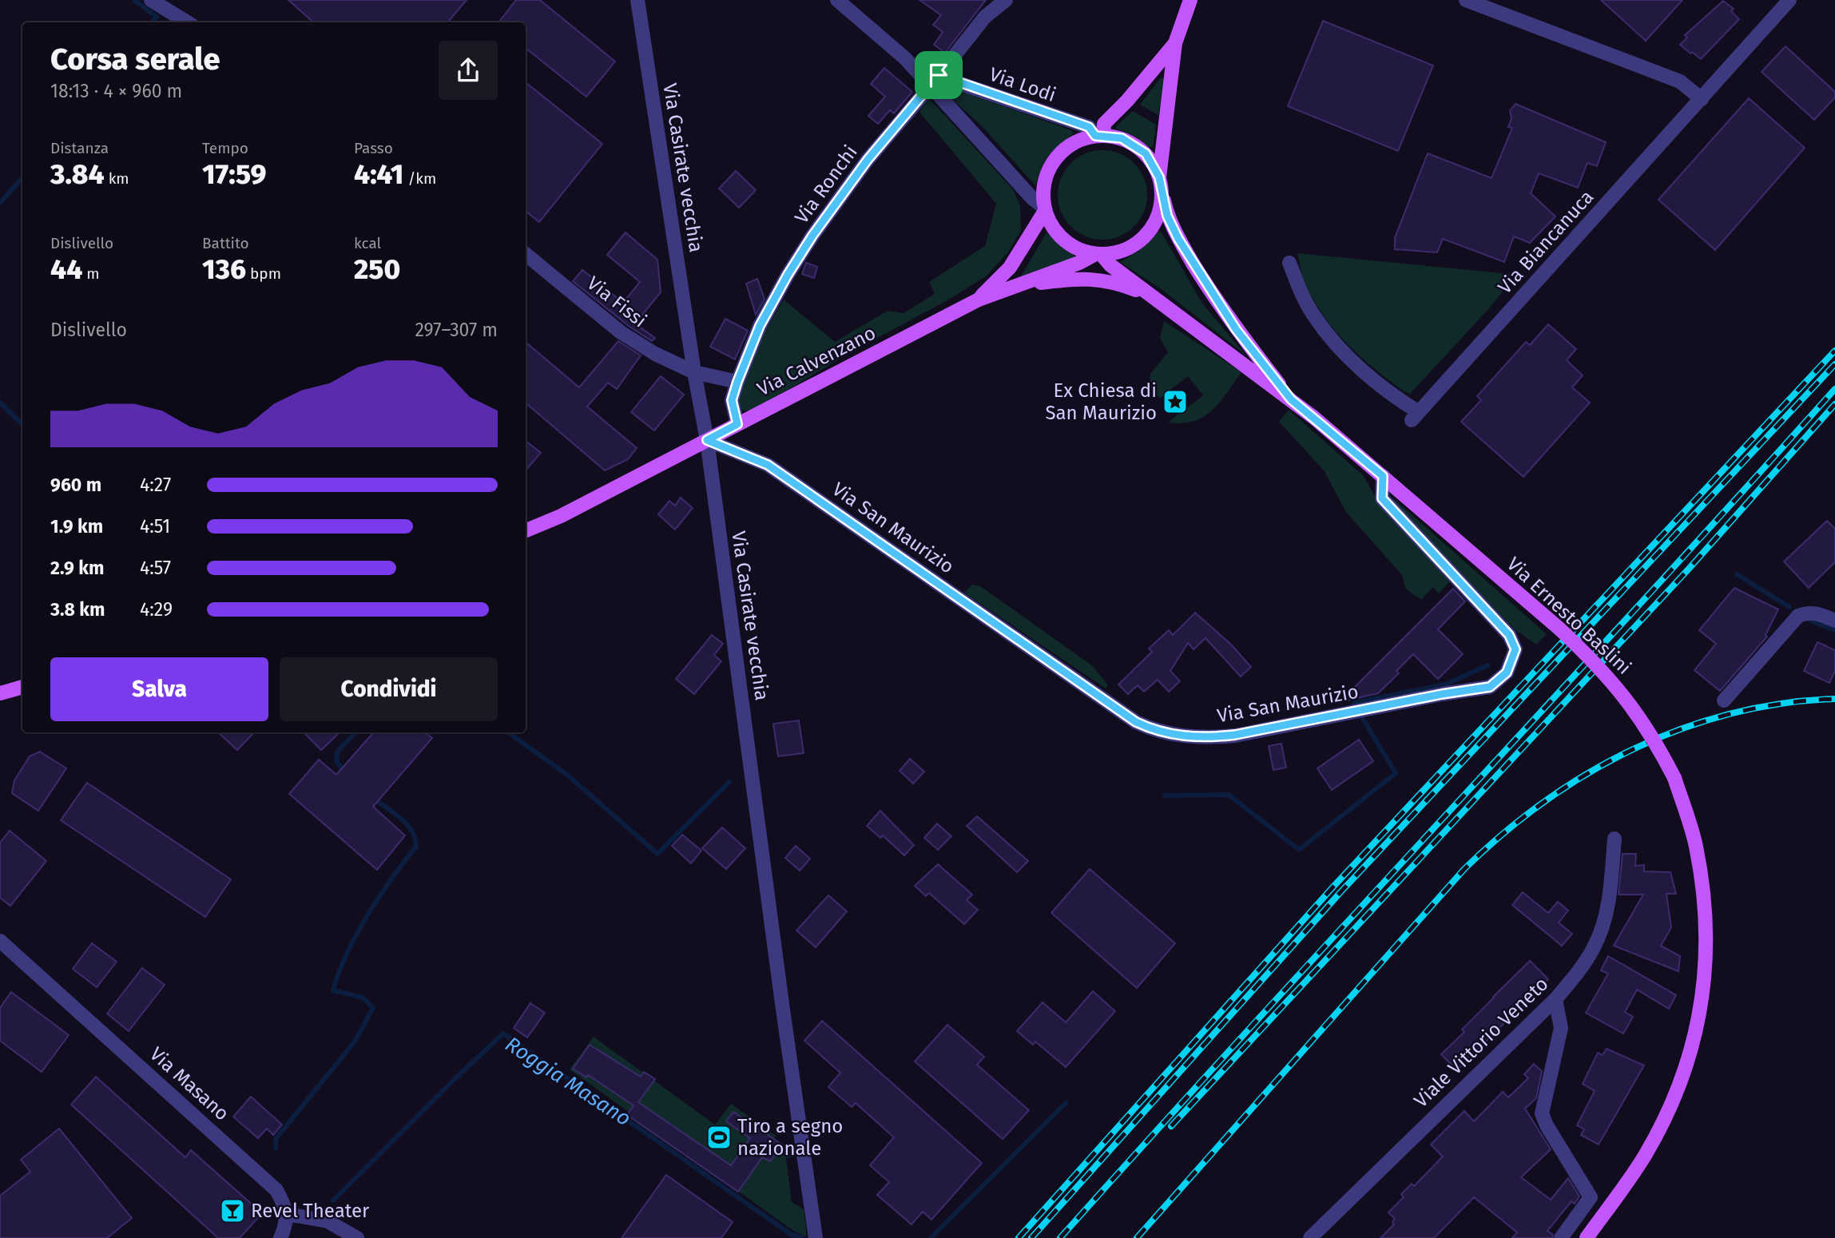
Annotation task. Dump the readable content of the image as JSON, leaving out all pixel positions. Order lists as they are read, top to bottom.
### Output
{
  "streets": {
    "main road": ["Via Calvenzano", "Via Ernesto Baslini"],
    "street": [
      "Via Lodi",
      "Via Casirate vecchia",
      "Via Ronchi",
      "Via Biancanuca",
      "Via Fissi",
      "Via San Maurizio",
      "Viale Vittorio Veneto",
      "Via Masano"
    ]
  },
  "crossings": [
    ["Via Lodi", "Via Ronchi"],
    ["Via Lodi", "Via Calvenzano"],
    ["Via Lodi", "Via Ernesto Baslini"],
    ["Via Casirate vecchia", "Via Fissi"],
    ["Via Casirate vecchia", "Via Calvenzano"],
    ["Via Casirate vecchia", "Via San Maurizio"],
    ["Via Ronchi", "Via Fissi"],
    ["Via Ronchi", "Via Calvenzano"],
    ["Via Calvenzano", "Via San Maurizio"],
    ["Via Calvenzano", "Via Ernesto Baslini"],
    ["Via San Maurizio", "Via Ernesto Baslini"]
  ],
  "water": ["Roggia Masano"],
  "places": {
    "place": ["Ex Chiesa di San Maurizio"],
    "sports": ["Tiro a segno nazionale"],
    "bar": ["Revel Theater"]
  },
  "page": {
    "heading": ["Corsa serale", "18:13 · 4 × 960 m"],
    "stats": [
      ["Distanza", "3.84 km"],
      ["Tempo", "17:59"],
      ["Passo", "4:41 /km"],
      ["Dislivello", "44 m"],
      ["Battito", "136 bpm"],
      ["kcal", "250"]
    ],
    "chart": ["Dislivello", "297–307 m"],
    "list": [
      {
        "name": "960 m",
        "note": "4:27"
      },
      {
        "name": "1.9 km",
        "note": "4:51"
      },
      {
        "name": "2.9 km",
        "note": "4:57"
      },
      {
        "name": "3.8 km",
        "note": "4:29"
      }
    ],
    "buttons": ["Salva", "Condividi"]
  }
}
